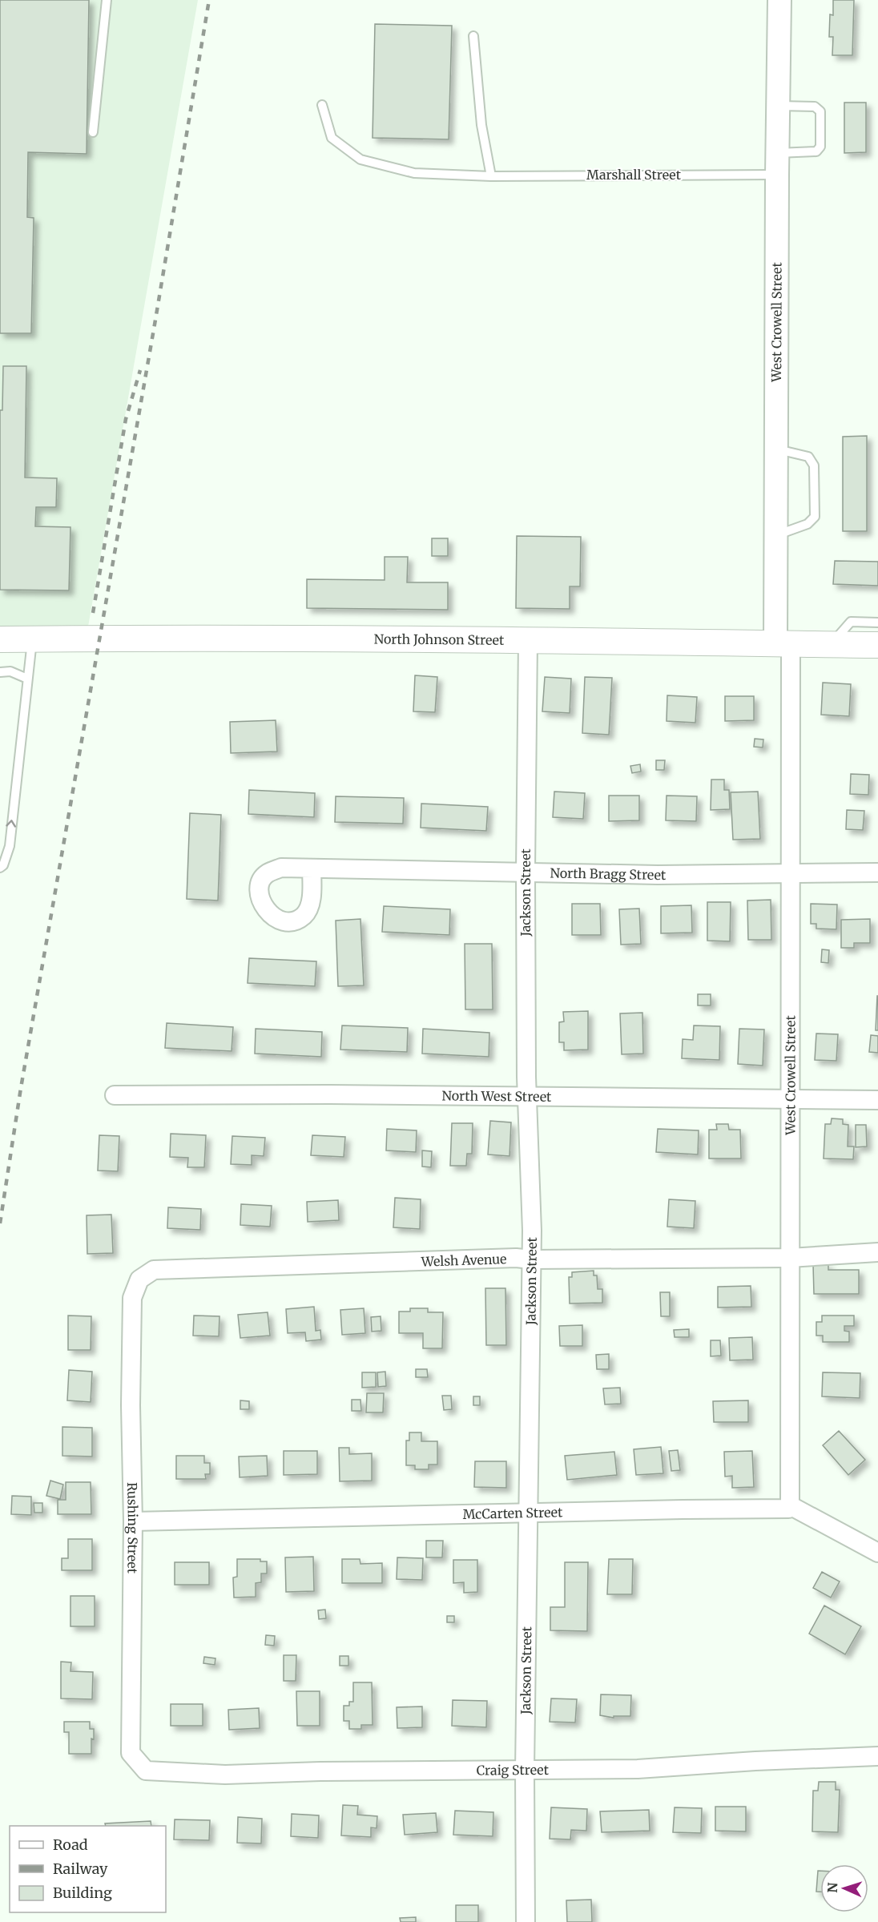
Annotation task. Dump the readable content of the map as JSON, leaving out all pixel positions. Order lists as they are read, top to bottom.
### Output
{
  "streets": {
    "main road": ["North Johnson Street"],
    "street": [
      "West Crowell Street",
      "North Bragg Street",
      "Jackson Street",
      "North West Street",
      "Welsh Avenue",
      "McCarten Street",
      "Rushing Street",
      "Craig Street"
    ],
    "lane": ["Marshall Street"]
  },
  "crossings": [
    ["Marshall Street", "West Crowell Street"],
    ["West Crowell Street", "North Johnson Street"],
    ["West Crowell Street", "North Bragg Street"],
    ["West Crowell Street", "North West Street"],
    ["West Crowell Street", "Welsh Avenue"],
    ["West Crowell Street", "McCarten Street"],
    ["North Johnson Street", "Jackson Street"],
    ["North Bragg Street", "Jackson Street"],
    ["Jackson Street", "North West Street"],
    ["Jackson Street", "Welsh Avenue"],
    ["Jackson Street", "McCarten Street"],
    ["Jackson Street", "Craig Street"],
    ["Welsh Avenue", "Rushing Street"],
    ["McCarten Street", "Rushing Street"],
    ["Rushing Street", "Craig Street"]
  ],
  "legend": ["Road", "Railway", "Building"],
  "north": "left"
}
